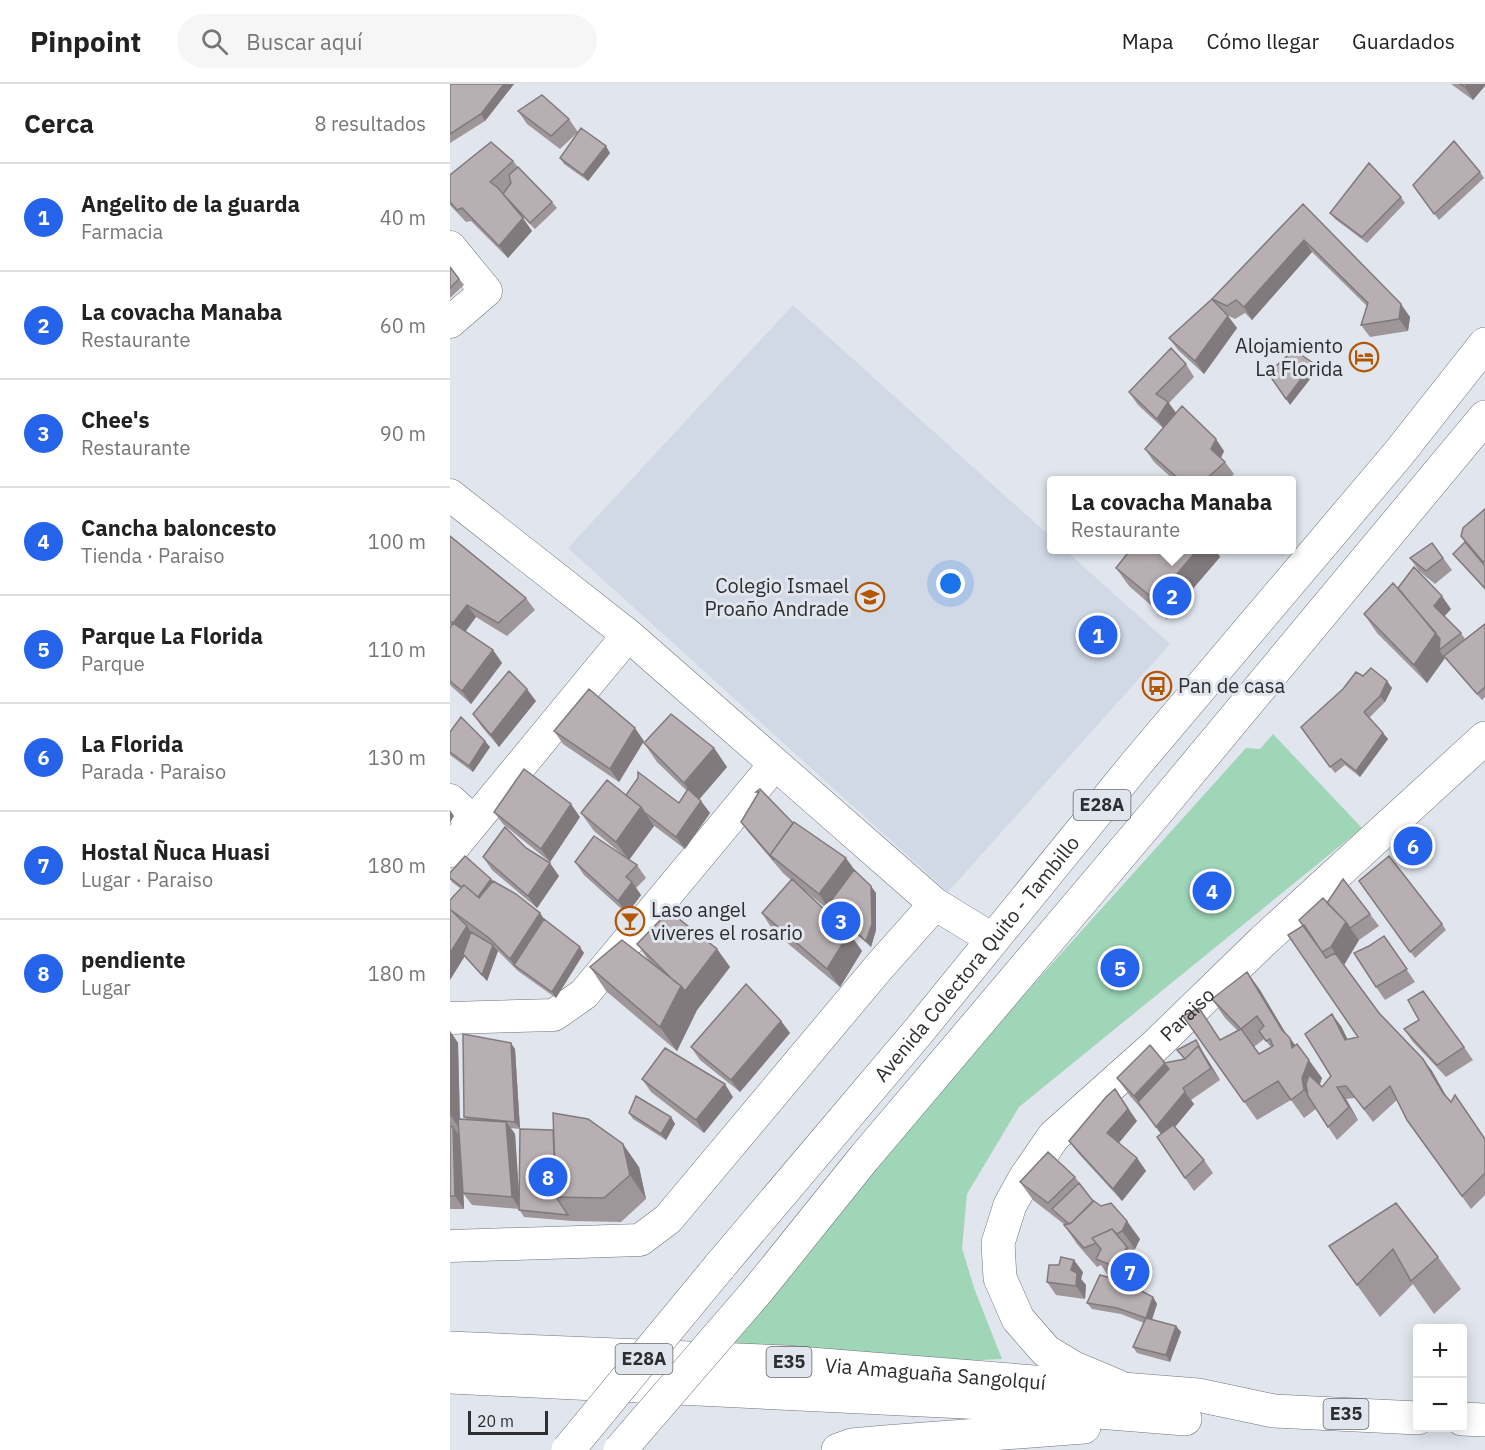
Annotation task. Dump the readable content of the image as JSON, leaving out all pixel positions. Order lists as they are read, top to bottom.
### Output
{
  "streets": {
    "main road": [
      "E28A",
      "Avenida Colectora Quito - Tambillo",
      "Paraiso",
      "E35",
      "Via Amaguaña Sangolquí"
    ]
  },
  "crossings": [
    ["Paraiso", "Via Amaguaña Sangolquí"]
  ],
  "places": {
    "hotel": ["Alojamiento La Florida"],
    "school or university": ["Colegio Ismael Proaño Andrade"],
    "bus stop": ["Pan de casa"],
    "bar": ["Laso angel viveres el rosario"]
  },
  "scale_bar": "20 m",
  "page": {
    "header": "Pinpoint",
    "search": "Buscar aquí",
    "nav": ["Mapa", "Cómo llegar", "Guardados"],
    "heading": ["Cerca", "8 resultados"],
    "list": [
      {
        "mark": "1",
        "name": "Angelito de la guarda",
        "note": "Farmacia",
        "value": "40 m"
      },
      {
        "mark": "2",
        "name": "La covacha Manaba",
        "note": "Restaurante",
        "value": "60 m"
      },
      {
        "mark": "3",
        "name": "Chee's",
        "note": "Restaurante",
        "value": "90 m"
      },
      {
        "mark": "4",
        "name": "Cancha baloncesto",
        "note": "Tienda · Paraiso",
        "value": "100 m"
      },
      {
        "mark": "5",
        "name": "Parque La Florida",
        "note": "Parque",
        "value": "110 m"
      },
      {
        "mark": "6",
        "name": "La Florida",
        "note": "Parada · Paraiso",
        "value": "130 m"
      },
      {
        "mark": "7",
        "name": "Hostal Ñuca Huasi",
        "note": "Lugar · Paraiso",
        "value": "180 m"
      },
      {
        "mark": "8",
        "name": "pendiente",
        "note": "Lugar",
        "value": "180 m"
      }
    ],
    "popup": ["La covacha Manaba", "Restaurante"],
    "pins": [
      "2",
      "1",
      "6",
      "4",
      "3",
      "5",
      "8",
      "7"
    ],
    "map_buttons": ["+", "−"],
    "scale": "20 m"
  }
}
